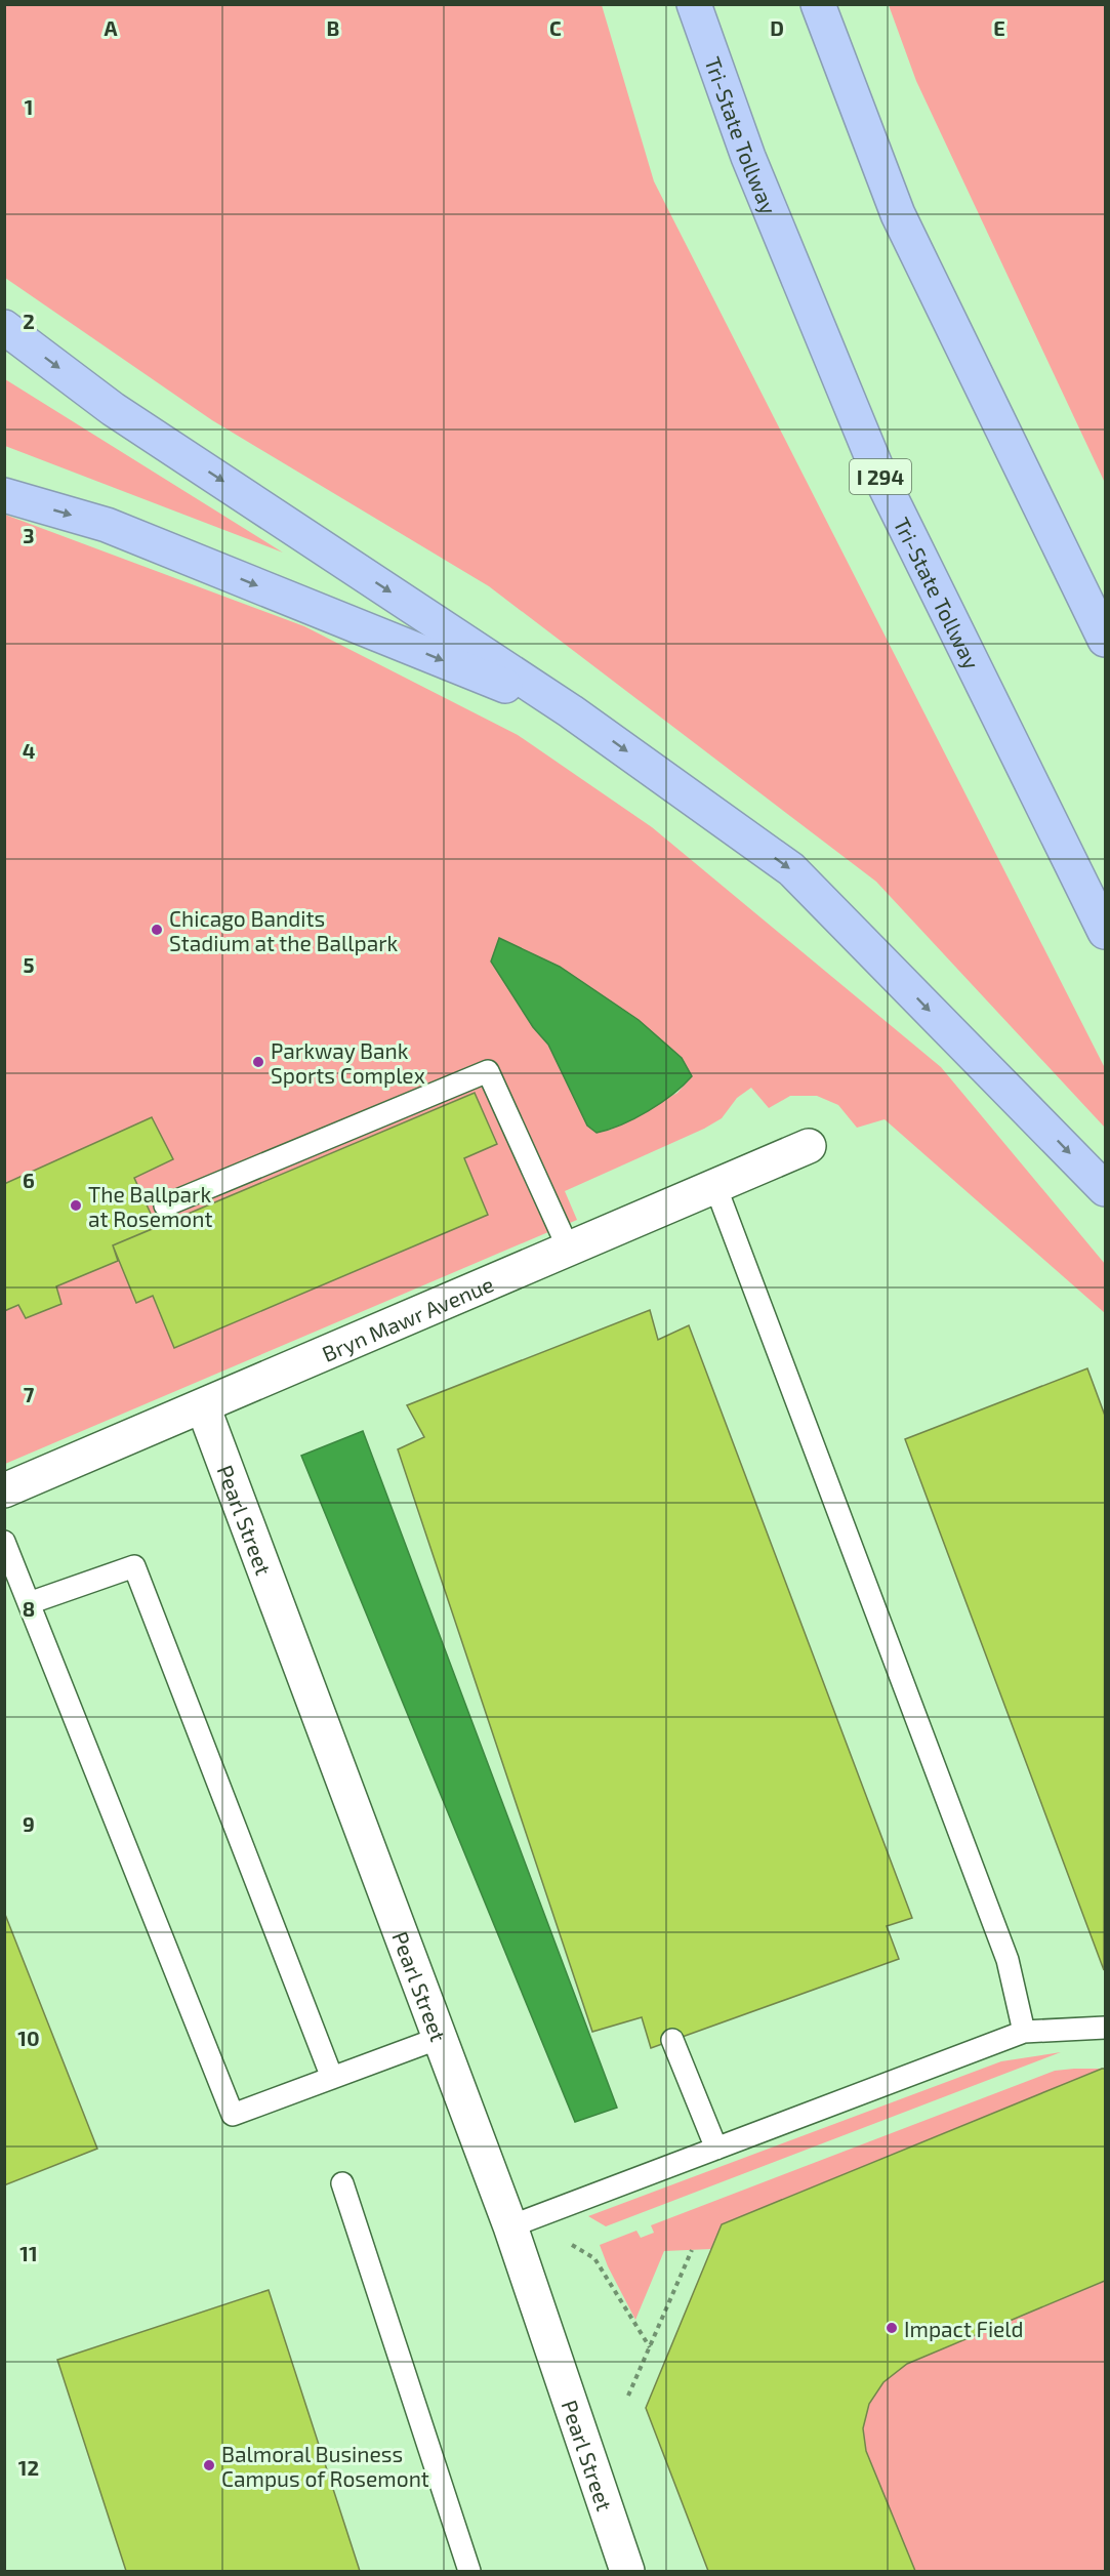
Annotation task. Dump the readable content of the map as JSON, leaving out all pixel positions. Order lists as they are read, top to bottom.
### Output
{
  "streets": {
    "highway": ["Tri-State Tollway", "I 294"],
    "street": ["Bryn Mawr Avenue", "Pearl Street"]
  },
  "crossings": [
    ["Bryn Mawr Avenue", "Pearl Street"]
  ],
  "places": [
    "Chicago Bandits Stadium at the Ballpark",
    "Parkway Bank Sports Complex",
    "The Ballpark at Rosemont",
    "Impact Field",
    "Balmoral Business Campus of Rosemont"
  ],
  "grid": {
    "columns": [
      "A",
      "B",
      "C",
      "D",
      "E"
    ],
    "rows": [
      "1",
      "2",
      "3",
      "4",
      "5",
      "6",
      "7",
      "8",
      "9",
      "10",
      "11",
      "12"
    ]
  }
}
